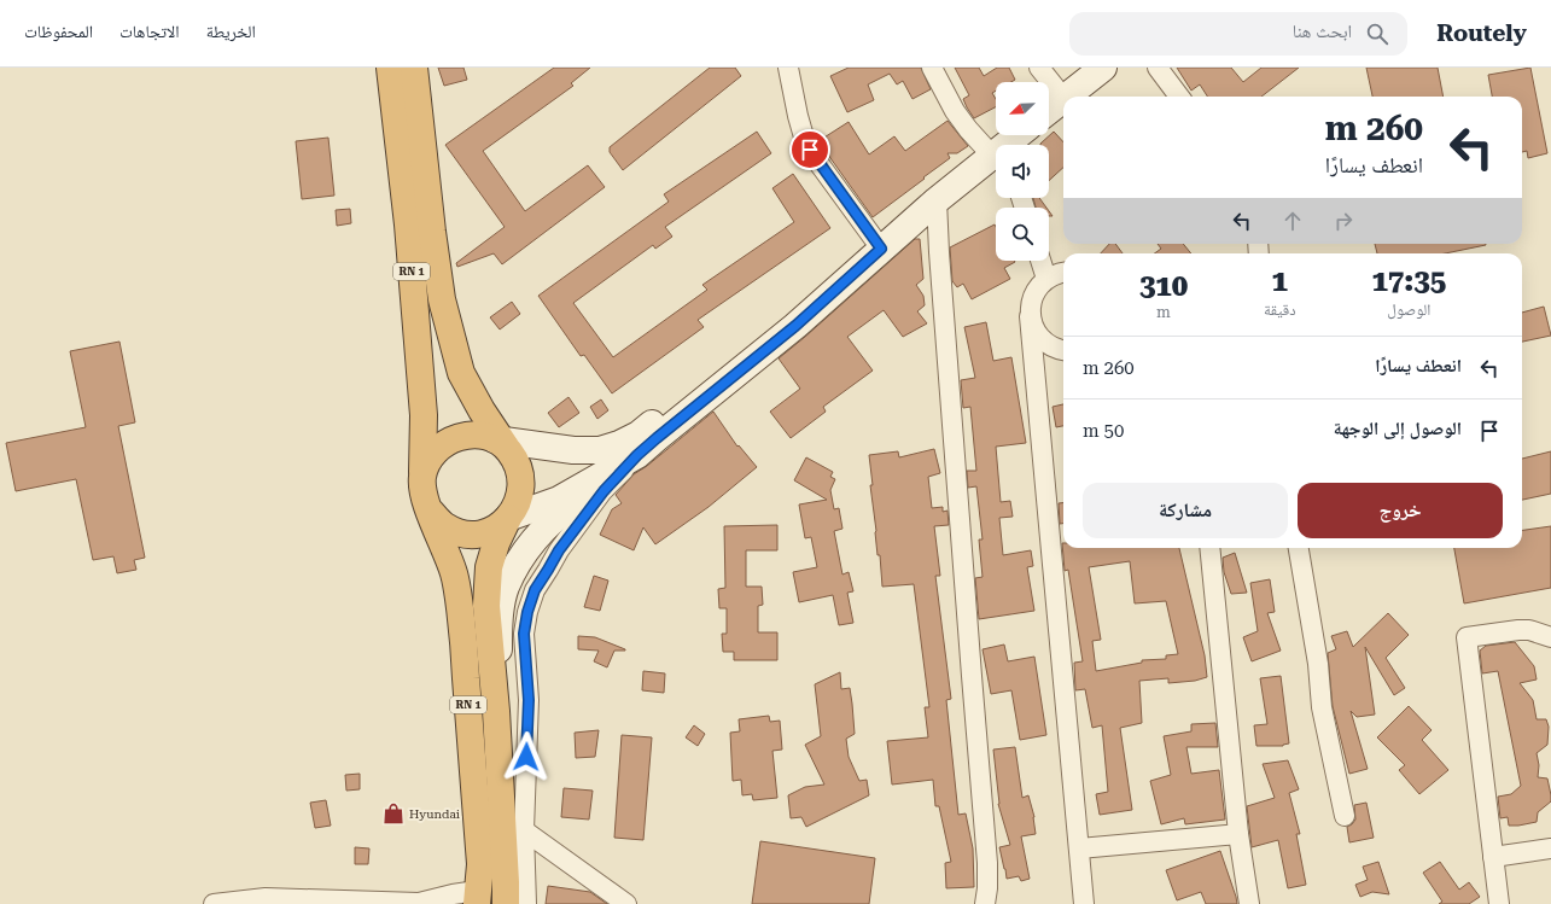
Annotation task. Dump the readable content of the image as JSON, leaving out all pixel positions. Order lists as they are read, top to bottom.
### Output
{
  "streets": {
    "highway": ["RN 1"]
  },
  "places": {
    "shop": ["Hyundai"]
  },
  "north": "bottom left",
  "page": {
    "header": "Routely",
    "search": "ابحث هنا",
    "nav": ["الخريطة", "الاتجاهات", "المحفوظات"],
    "turn": ["260 m", "انعطف يسارًا"],
    "eta": [
      "17:35",
      "الوصول",
      "1",
      "دقيقة",
      "310",
      "m"
    ],
    "list": [
      {
        "name": "انعطف يسارًا",
        "value": "260 m"
      },
      {
        "name": "الوصول إلى الوجهة",
        "value": "50 m"
      }
    ],
    "buttons": ["خروج", "مشاركة"]
  }
}
